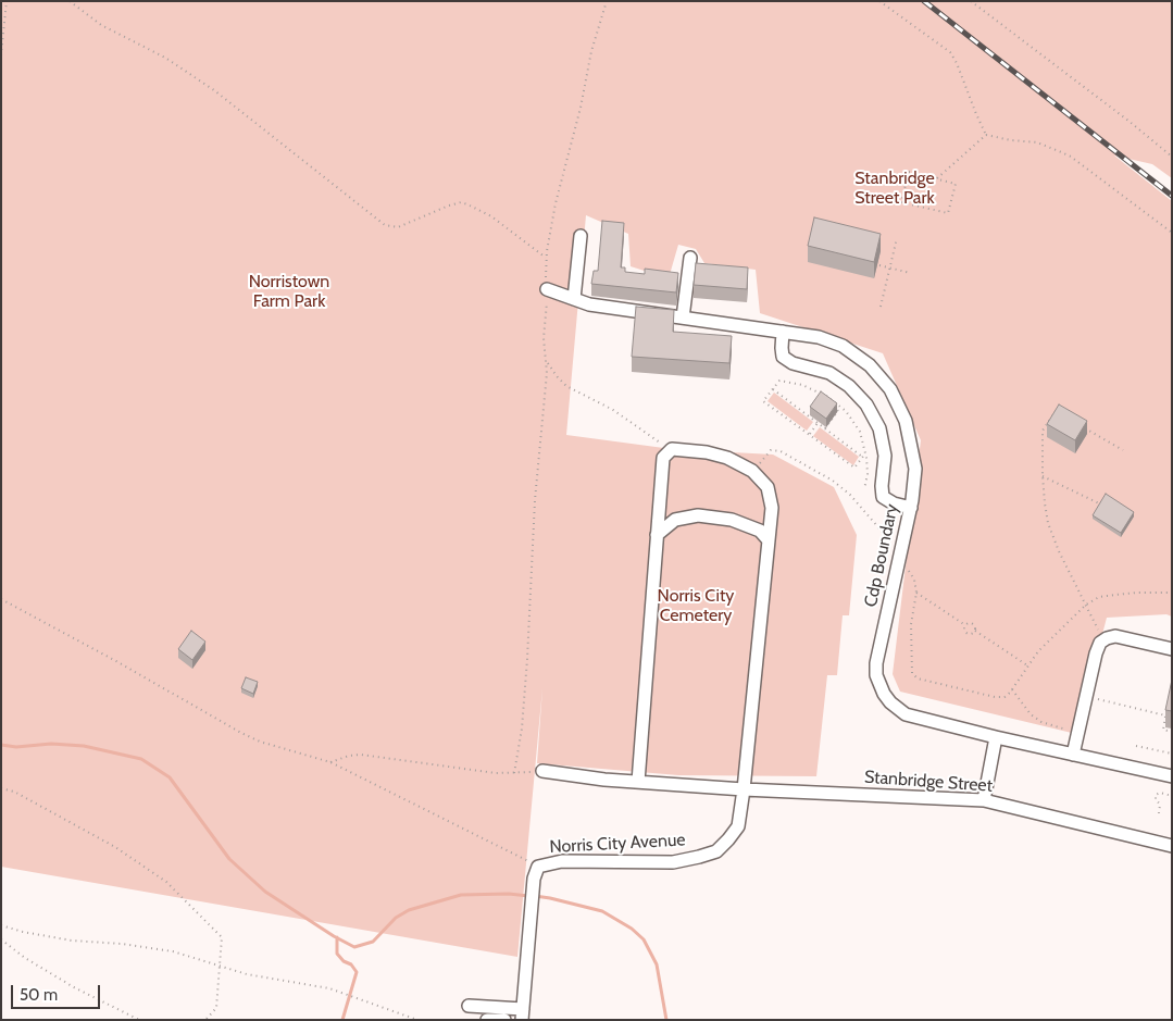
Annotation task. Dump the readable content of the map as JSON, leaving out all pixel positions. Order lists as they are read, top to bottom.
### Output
{
  "streets": {
    "street": ["Cdp Boundary", "Stanbridge Street", "Norris City Avenue"]
  },
  "crossings": [
    ["Stanbridge Street", "Norris City Avenue"]
  ],
  "parks": ["Stanbridge Street Park", "Norristown Farm Park", "Norris City Cemetery"],
  "scale_bar": "50 m"
}
